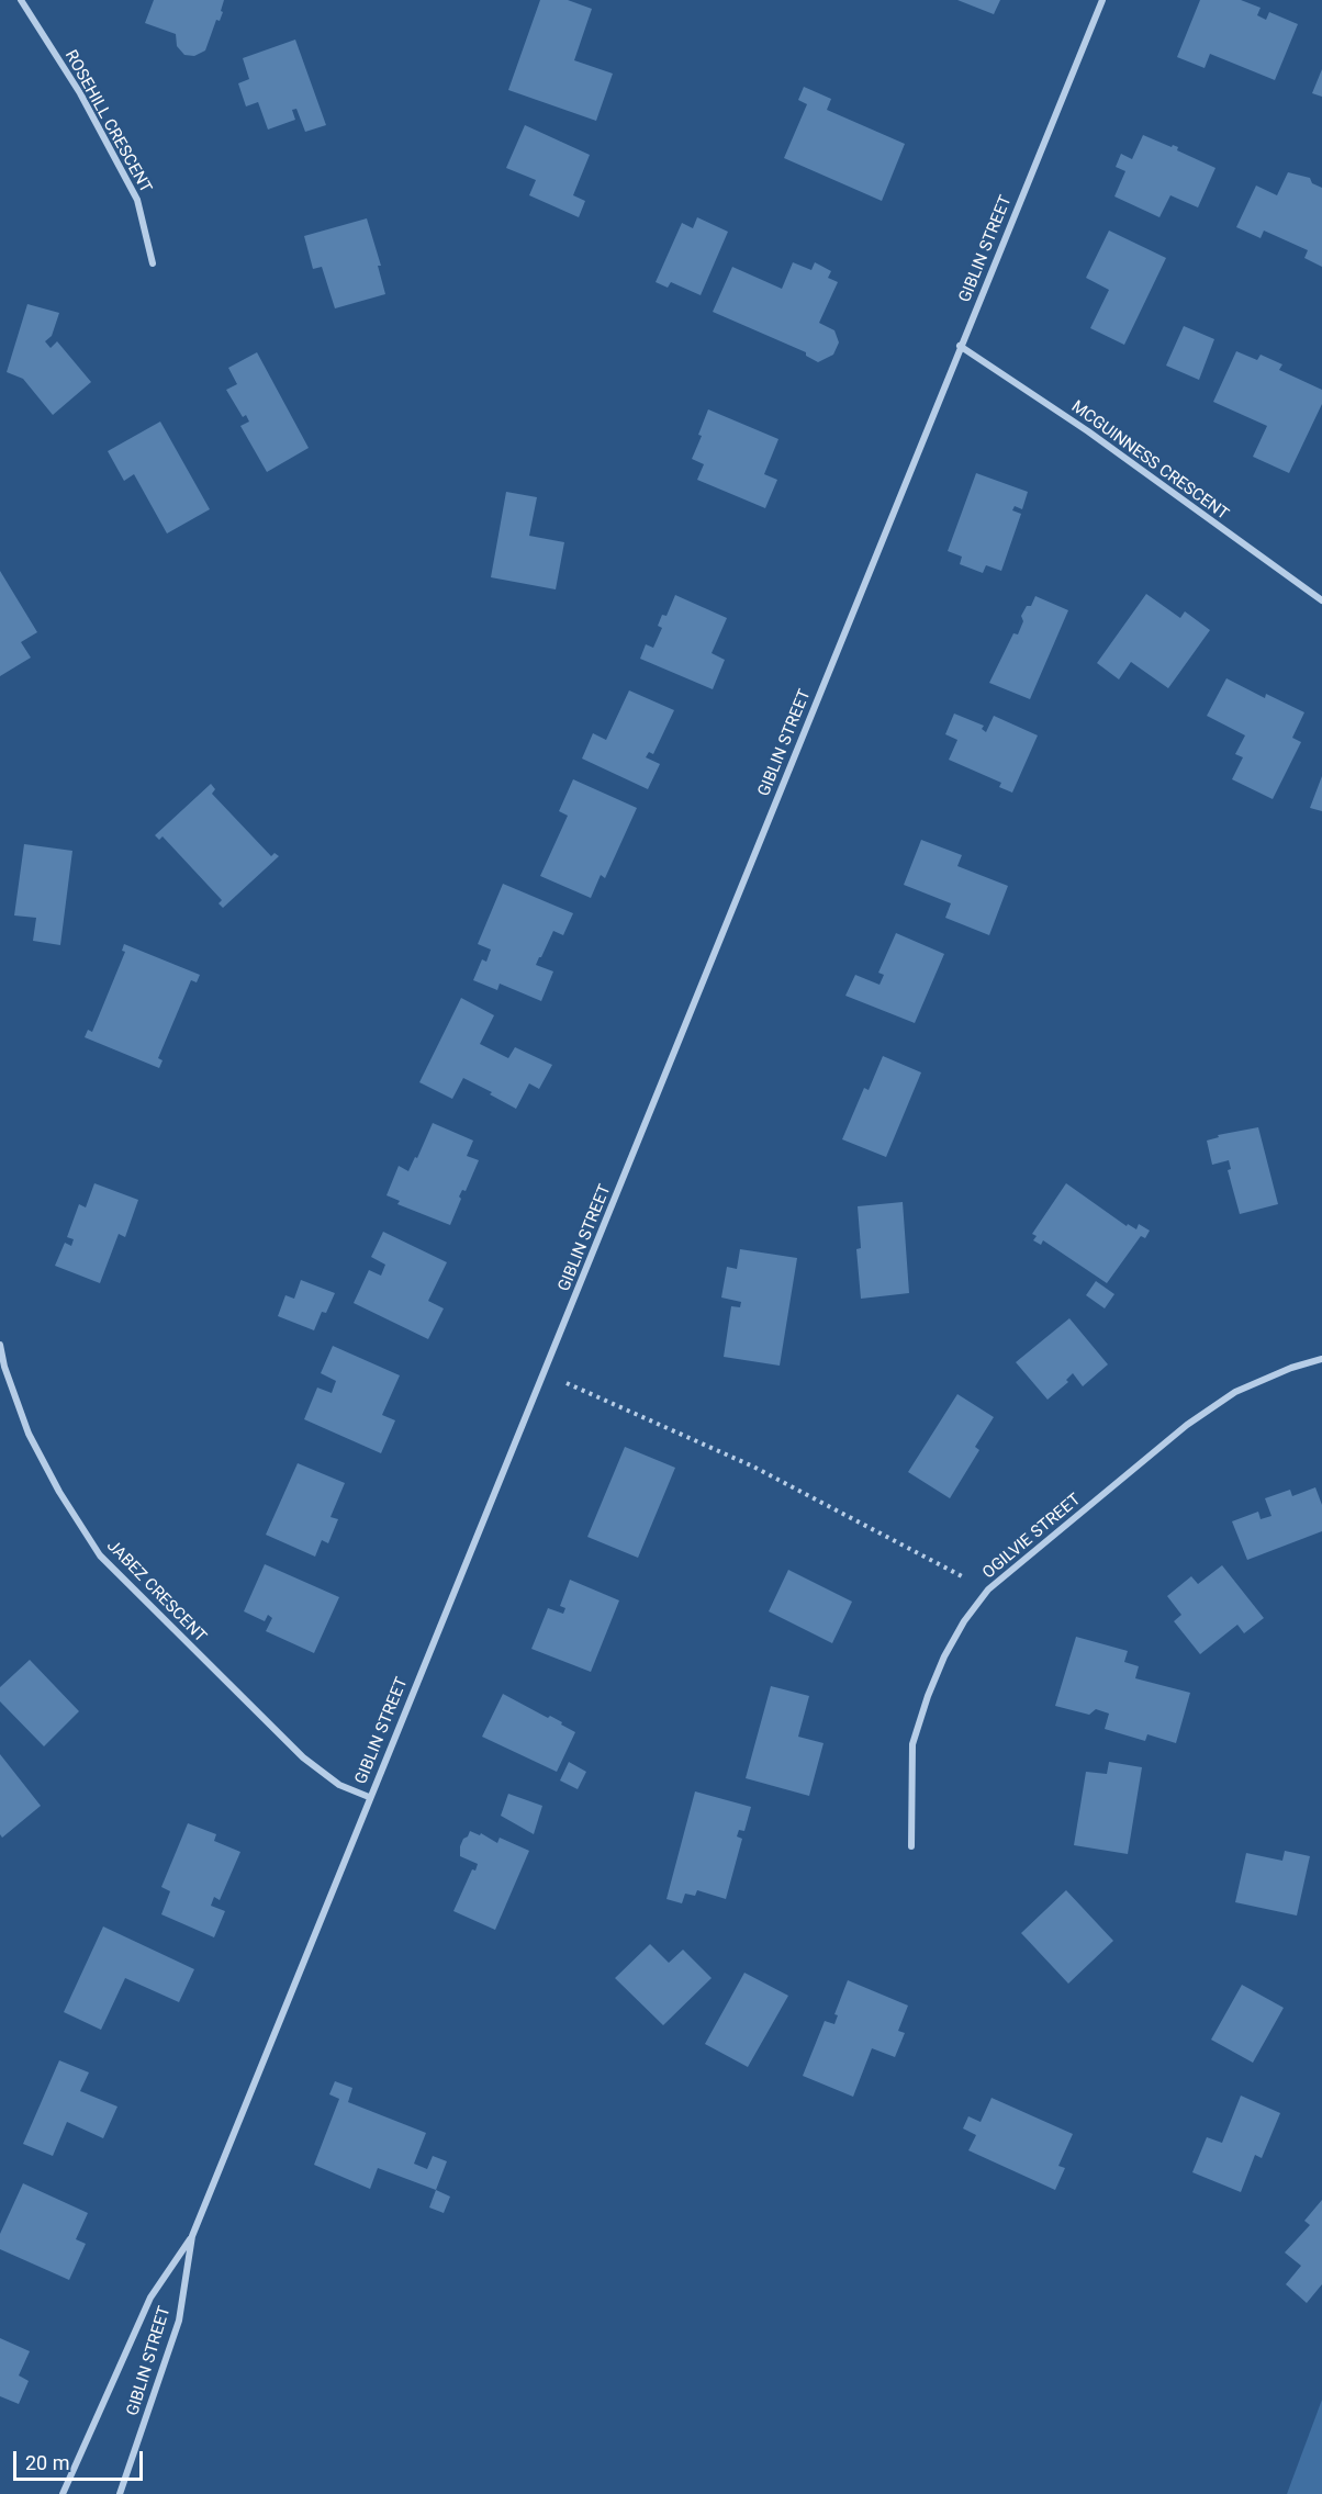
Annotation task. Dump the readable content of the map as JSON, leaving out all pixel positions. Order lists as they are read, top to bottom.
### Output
{
  "streets": {
    "street": [
      "ROSEHILL CRESCENT",
      "GIBLIN STREET",
      "MCGUINNESS CRESCENT",
      "OGILVIE STREET",
      "JABEZ CRESCENT"
    ]
  },
  "crossings": [
    ["GIBLIN STREET", "MCGUINNESS CRESCENT"],
    ["GIBLIN STREET", "JABEZ CRESCENT"]
  ],
  "scale_bar": "20 m"
}
